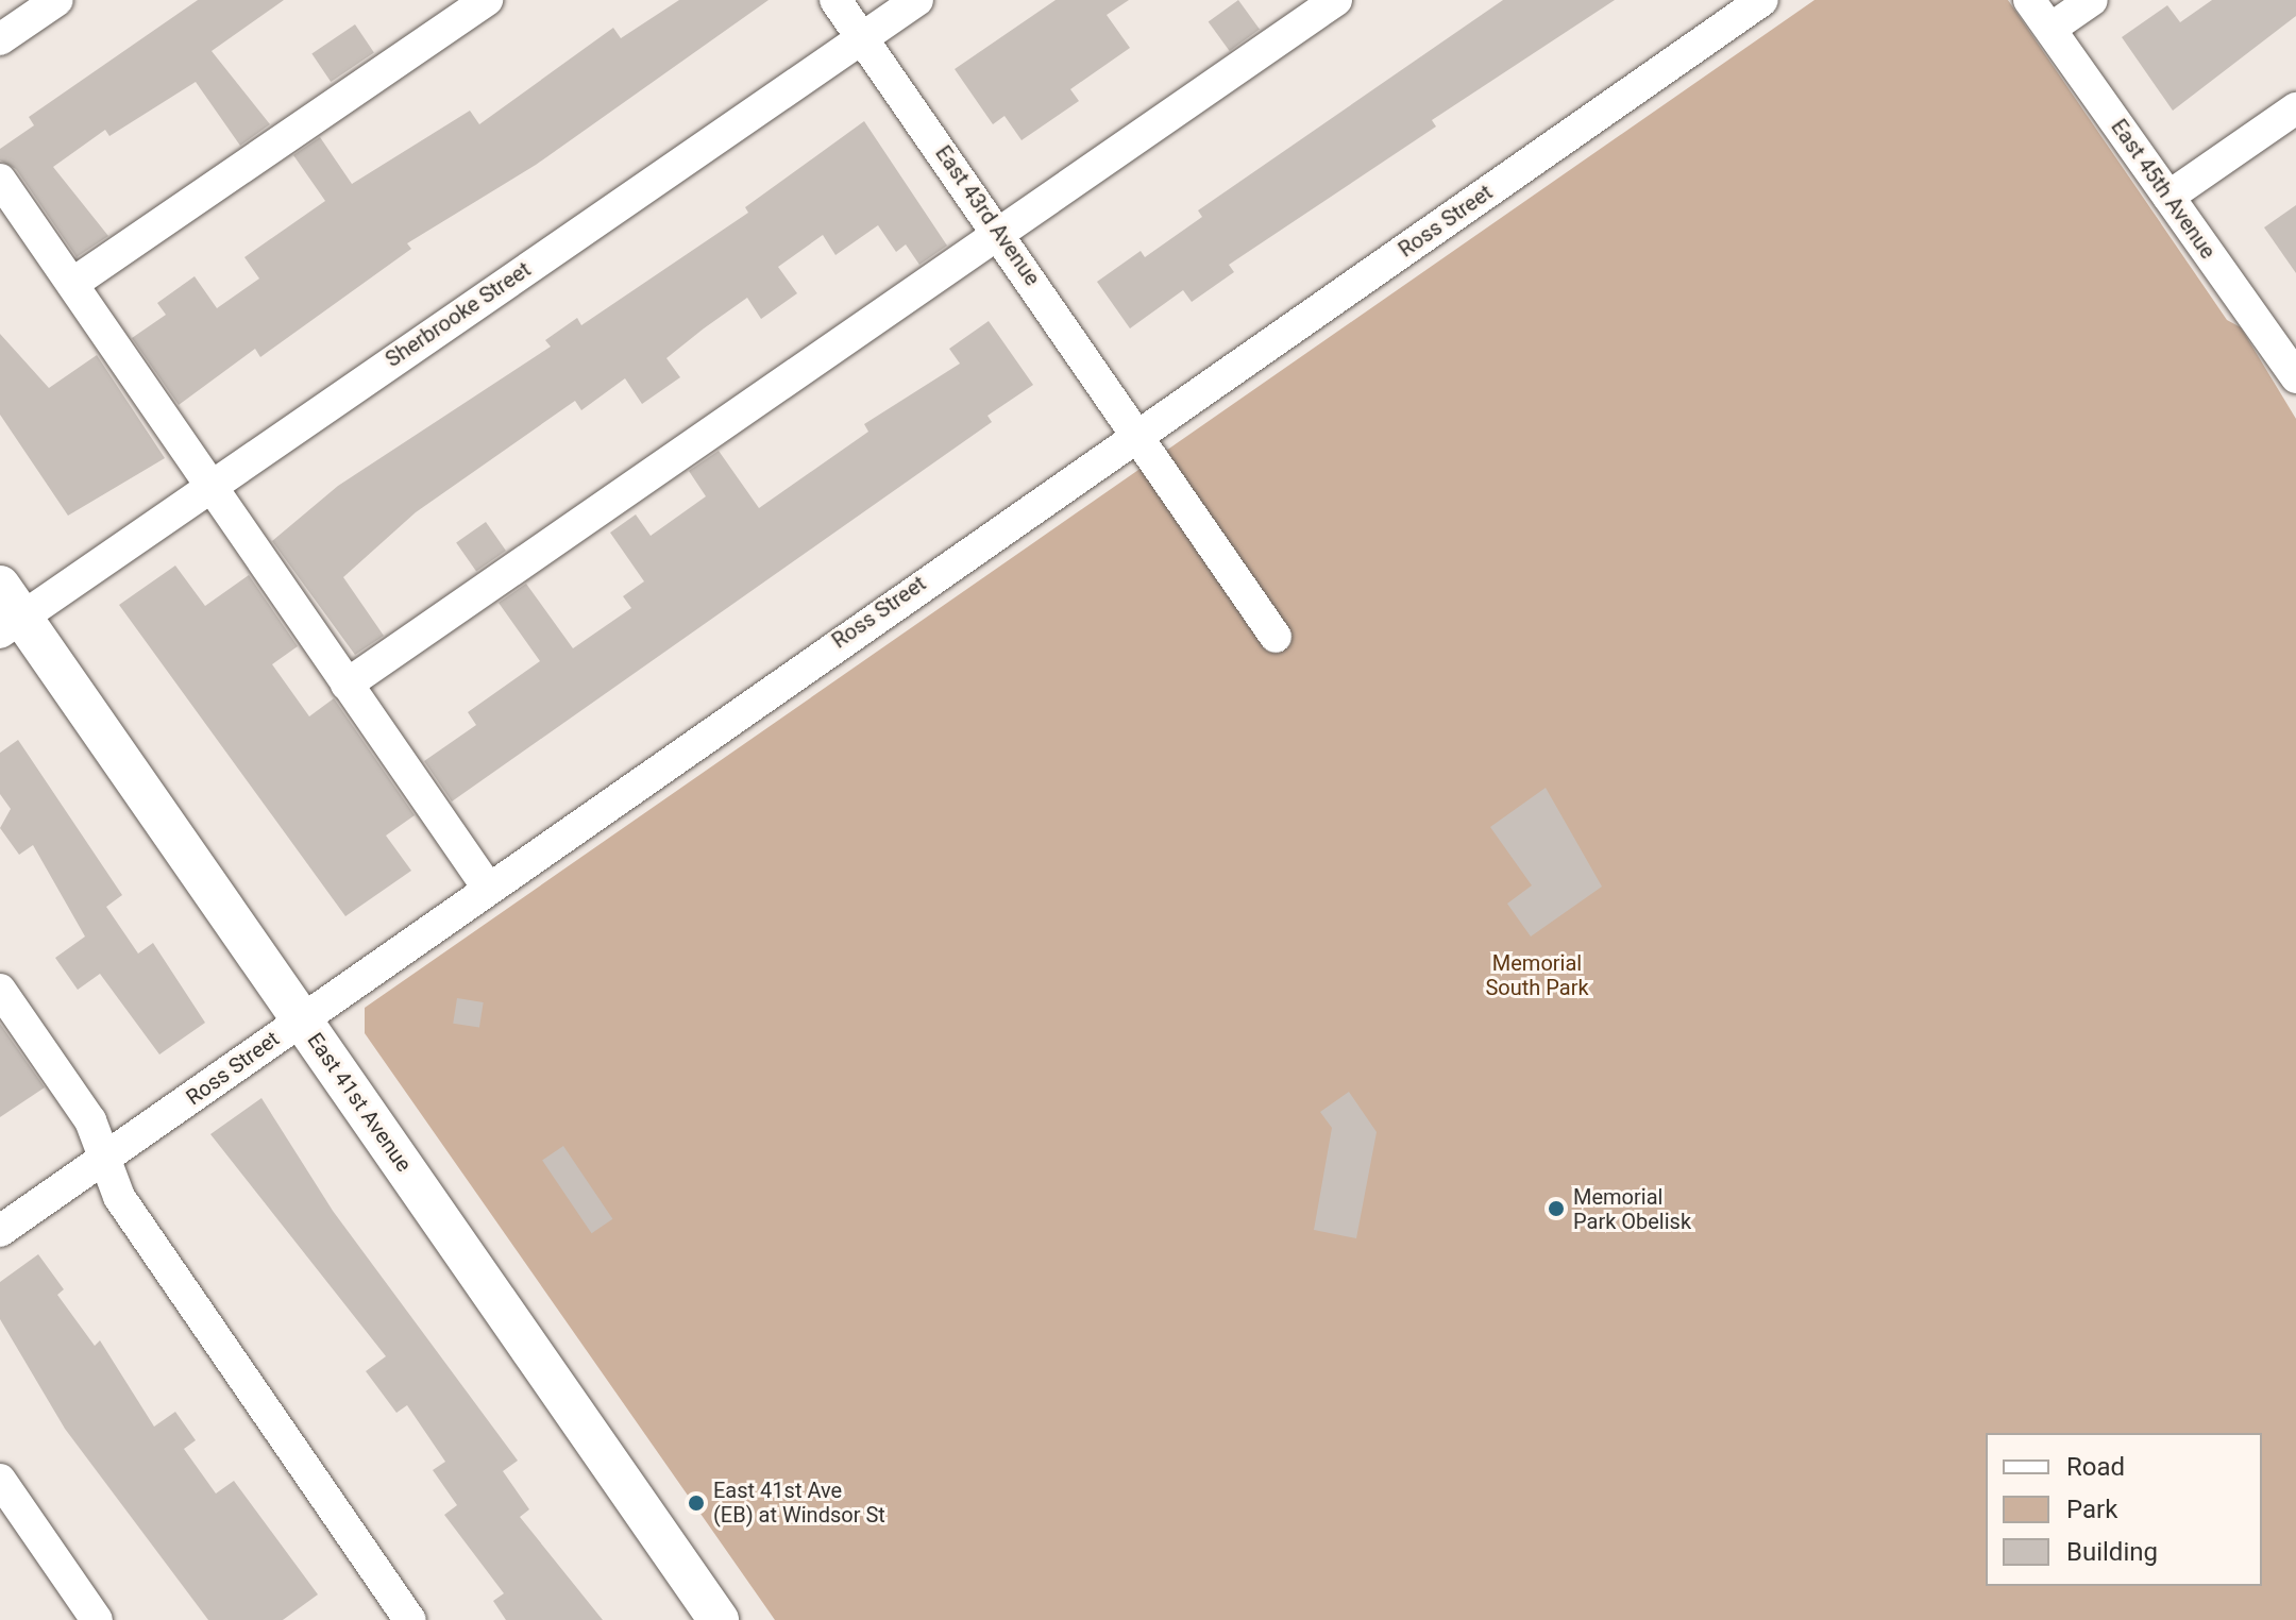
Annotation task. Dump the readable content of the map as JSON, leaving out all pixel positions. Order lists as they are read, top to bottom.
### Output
{
  "streets": {
    "main road": ["East 41st Avenue"],
    "street": [
      "East 45th Avenue",
      "East 43rd Avenue",
      "Ross Street",
      "Sherbrooke Street"
    ]
  },
  "crossings": [
    ["East 43rd Avenue", "Ross Street"],
    ["East 43rd Avenue", "Sherbrooke Street"],
    ["Ross Street", "East 41st Avenue"],
    ["Sherbrooke Street", "East 41st Avenue"]
  ],
  "parks": ["Memorial South Park"],
  "places": ["Memorial Park Obelisk", "East 41st Ave (EB) at Windsor St"],
  "legend": ["Road", "Park", "Building"]
}
